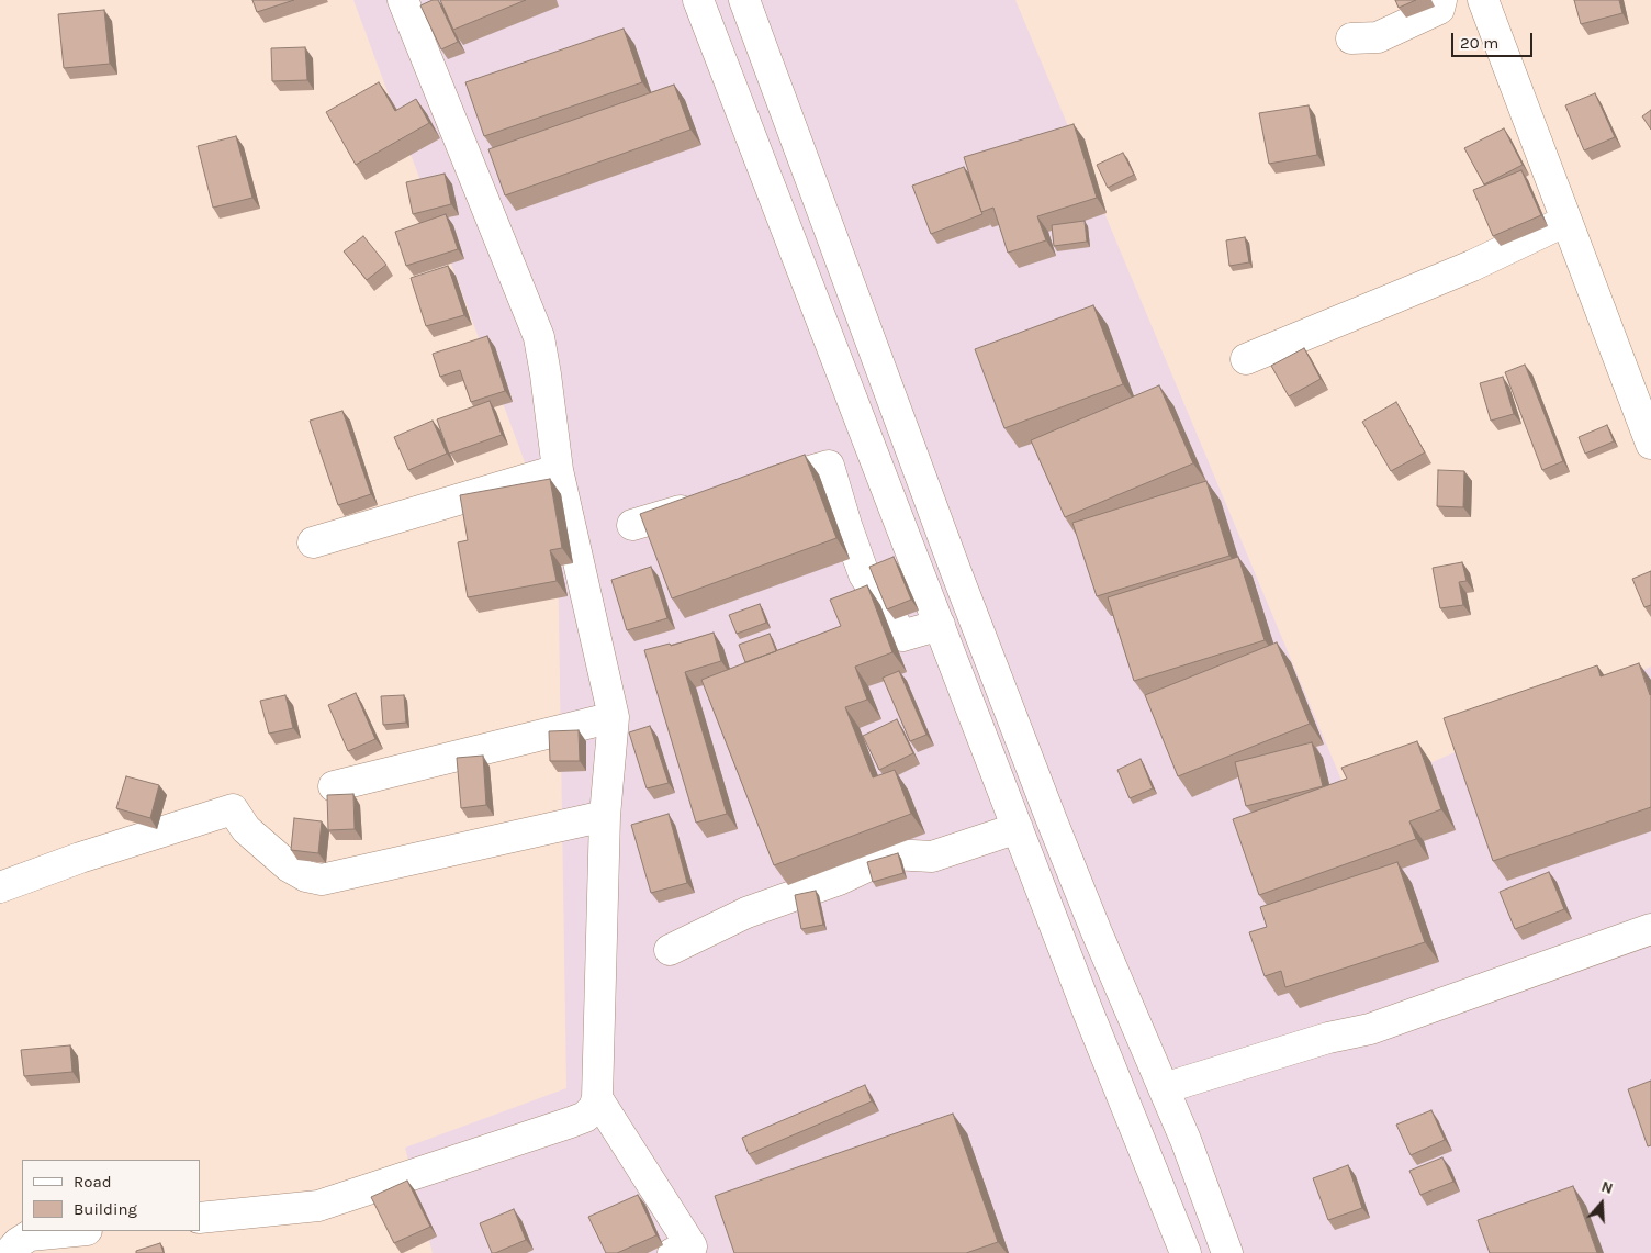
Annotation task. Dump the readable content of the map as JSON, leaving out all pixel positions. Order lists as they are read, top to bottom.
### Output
{
  "legend": ["Road", "Building"],
  "scale_bar": "20 m",
  "north": "top"
}
